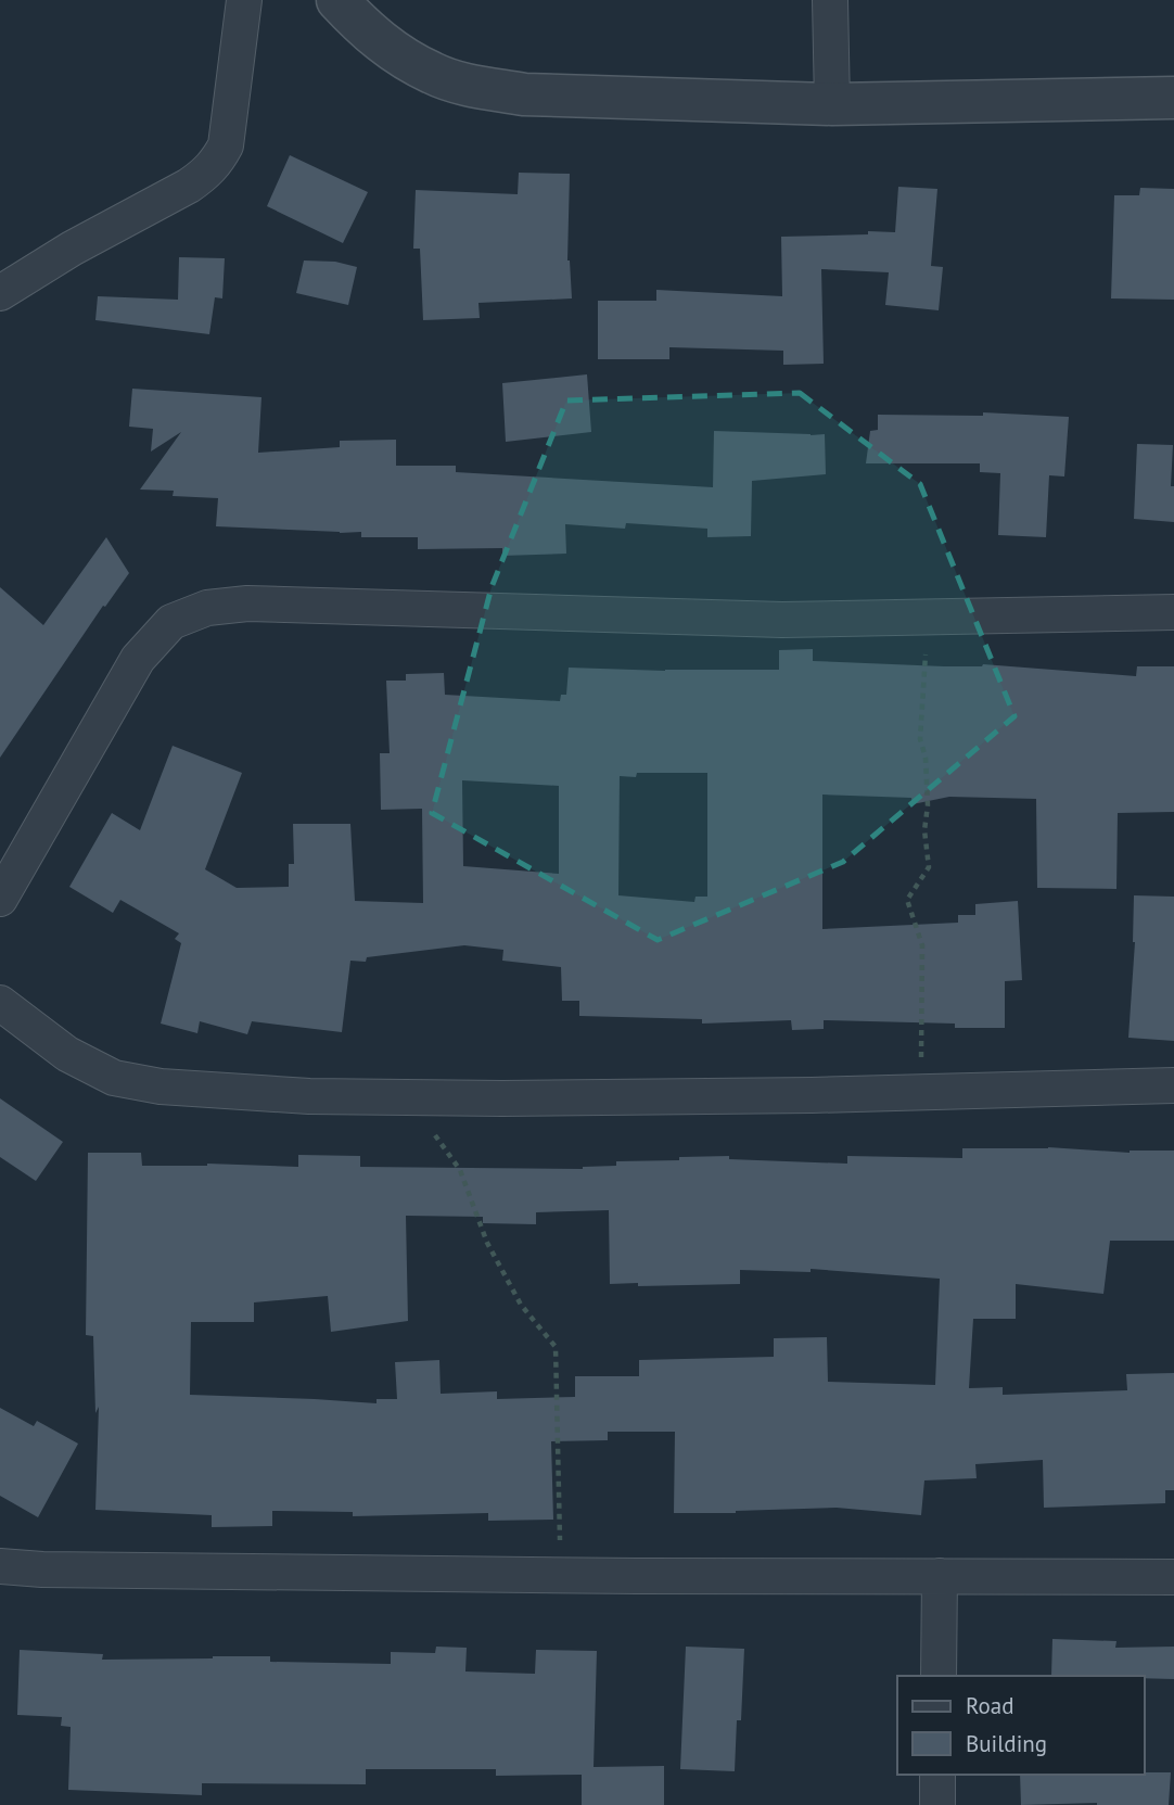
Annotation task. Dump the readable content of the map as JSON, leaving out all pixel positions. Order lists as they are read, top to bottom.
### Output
{
  "legend": ["Road", "Building"]
}
